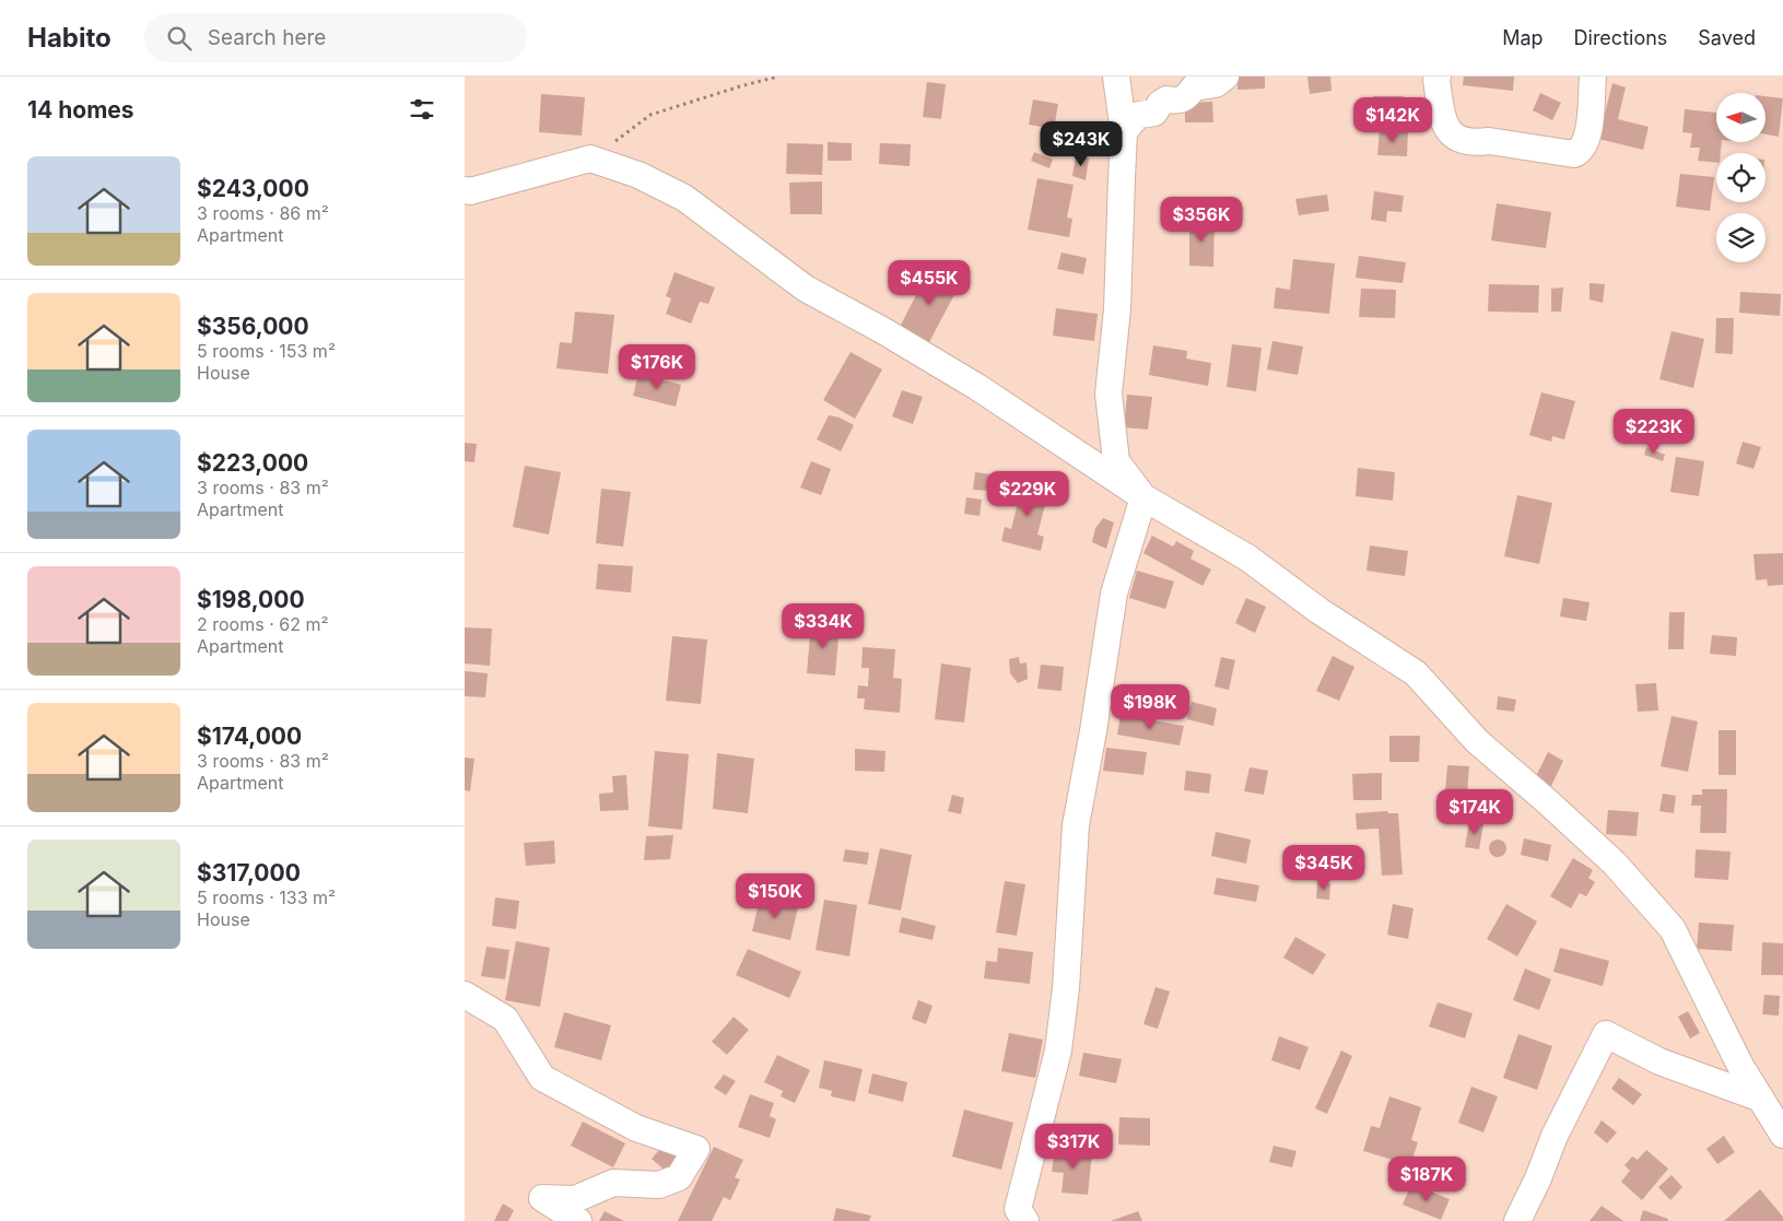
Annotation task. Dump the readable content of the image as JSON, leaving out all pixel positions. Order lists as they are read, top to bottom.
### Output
{
  "north": "left",
  "page": {
    "header": "Habito",
    "search": "Search here",
    "nav": ["Map", "Directions", "Saved"],
    "heading": "14 homes",
    "price": [
      "$142K",
      "$243K",
      "$356K",
      "$455K",
      "$176K",
      "$223K",
      "$229K",
      "$334K",
      "$198K",
      "$174K",
      "$345K",
      "$150K",
      "$317K",
      "$187K"
    ],
    "list": [
      {
        "name": "$243,000",
        "note": "3 rooms · 86 m² · Apartment"
      },
      {
        "name": "$356,000",
        "note": "5 rooms · 153 m² · House"
      },
      {
        "name": "$223,000",
        "note": "3 rooms · 83 m² · Apartment"
      },
      {
        "name": "$198,000",
        "note": "2 rooms · 62 m² · Apartment"
      },
      {
        "name": "$174,000",
        "note": "3 rooms · 83 m² · Apartment"
      },
      {
        "name": "$317,000",
        "note": "5 rooms · 133 m² · House"
      }
    ]
  }
}
